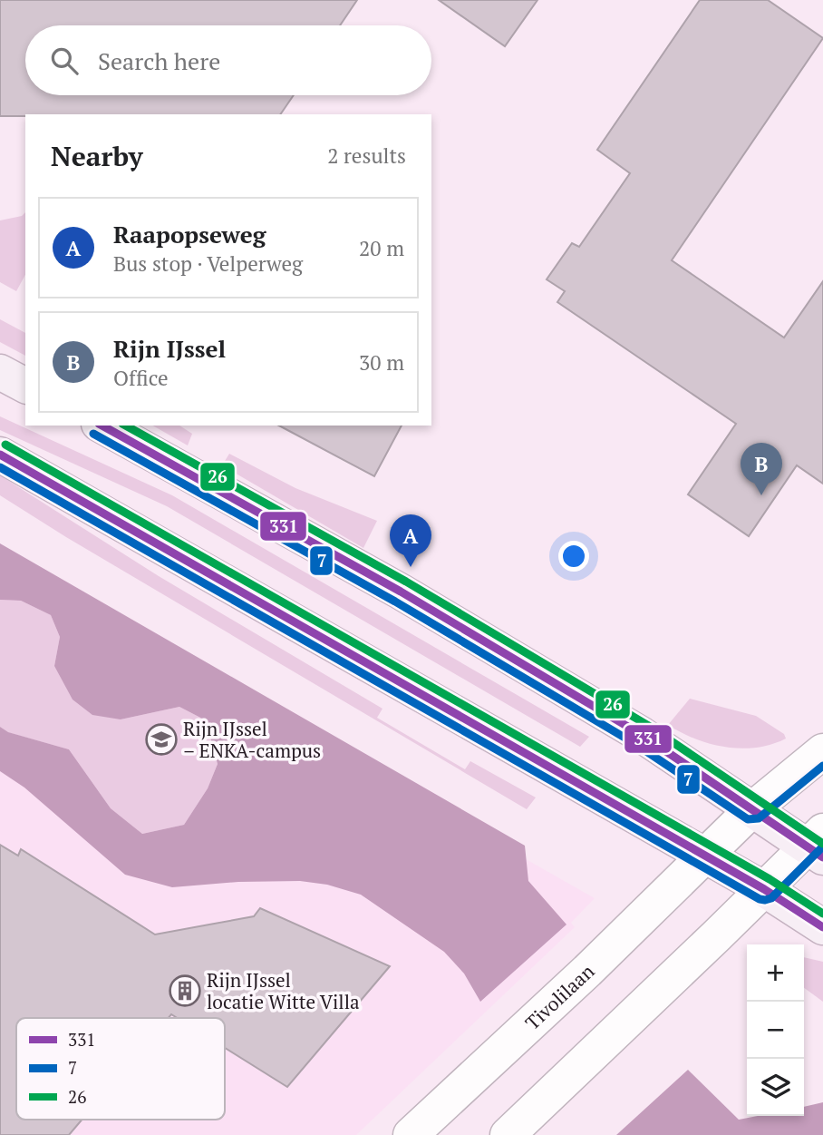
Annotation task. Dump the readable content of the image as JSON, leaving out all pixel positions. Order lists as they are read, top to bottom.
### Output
{
  "streets": {
    "street": ["Tivolilaan"]
  },
  "places": {
    "school or university": ["Rijn IJssel – ENKA-campus"],
    "building": ["Rijn IJssel locatie Witte Villa"]
  },
  "lines": ["transit line 331", "transit line 26", "transit line 7"],
  "legend": ["331", "7", "26"],
  "page": {
    "search": "Search here",
    "heading": ["Nearby", "2 results"],
    "list": [
      {
        "mark": "A",
        "name": "Raapopseweg",
        "note": "Bus stop · Velperweg",
        "value": "20 m"
      },
      {
        "mark": "B",
        "name": "Rijn IJssel",
        "note": "Office",
        "value": "30 m"
      }
    ],
    "pins": ["B", "A"],
    "map_buttons": ["+", "−"]
  }
}
